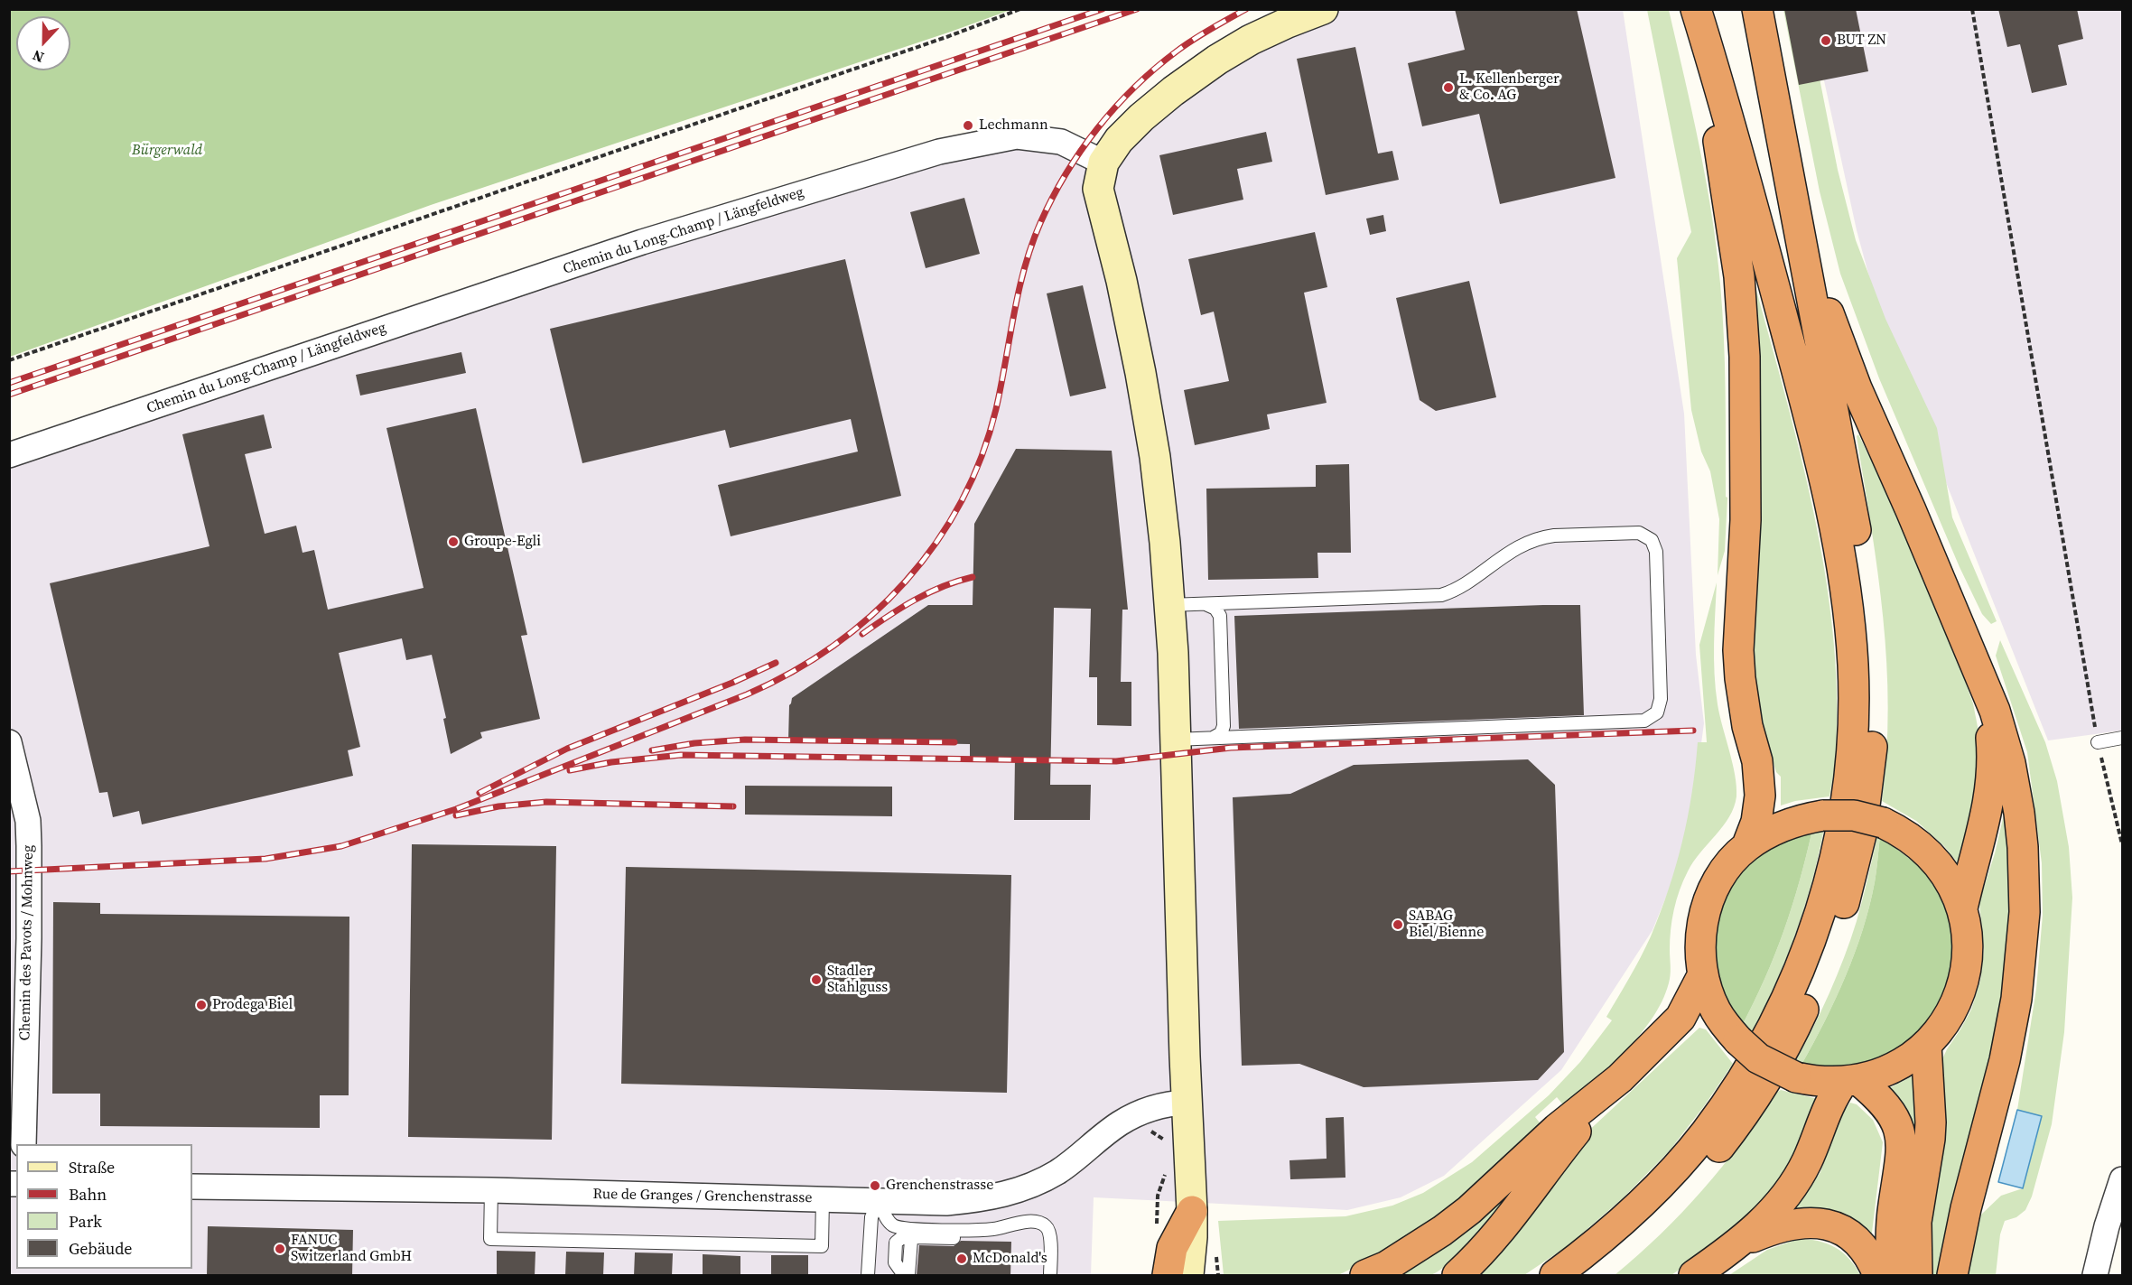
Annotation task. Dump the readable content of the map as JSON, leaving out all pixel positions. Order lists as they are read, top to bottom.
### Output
{
  "streets": {
    "street": ["Chemin du Long-Champ / Längfeldweg", "Chemin des Pavots / Mohnweg", "Rue de Granges / Grenchenstrasse"]
  },
  "parks": ["Bürgerwald"],
  "places": [
    "BUT ZN",
    "L. Kellenberger & Co. AG",
    "Lechmann",
    "Groupe-Egli",
    "SABAG Biel/Bienne",
    "Stadler Stahlguss",
    "Prodega Biel",
    "Grenchenstrasse",
    "FANUC Switzerland GmbH",
    "McDonald's"
  ],
  "legend": [
    "Straße",
    "Bahn",
    "Park",
    "Gebäude"
  ],
  "north": "bottom"
}
